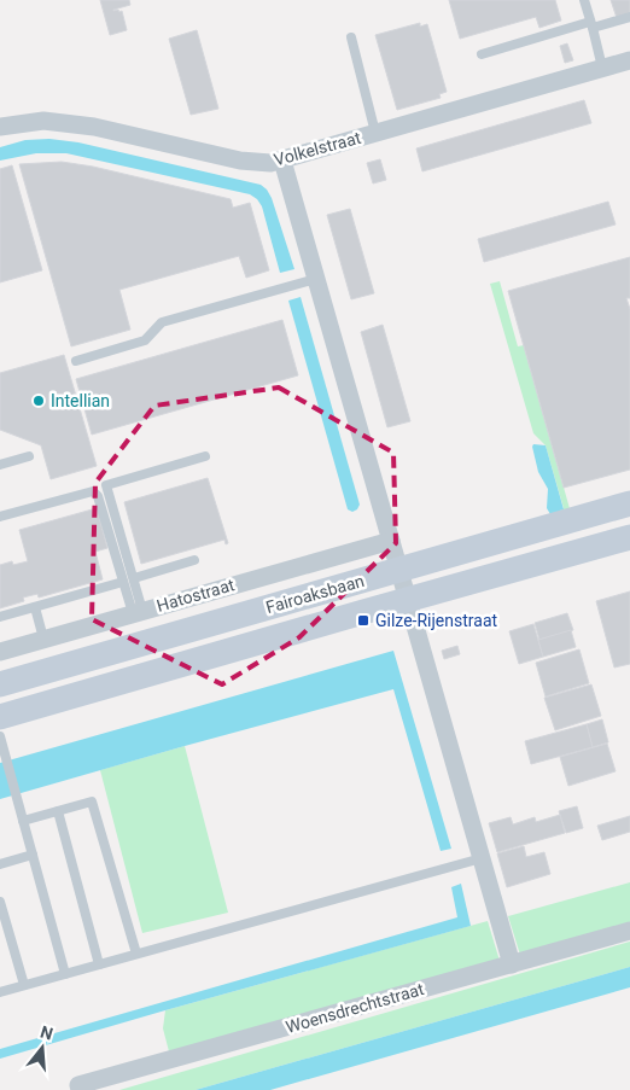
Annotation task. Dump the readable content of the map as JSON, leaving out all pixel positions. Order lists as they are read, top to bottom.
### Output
{
  "streets": {
    "main road": ["Fairoaksbaan"],
    "street": ["Volkelstraat", "Hatostraat", "Woensdrechtstraat"]
  },
  "places": {
    "other": ["Intellian"],
    "transit": ["Gilze-Rijenstraat"]
  },
  "north": "top"
}
